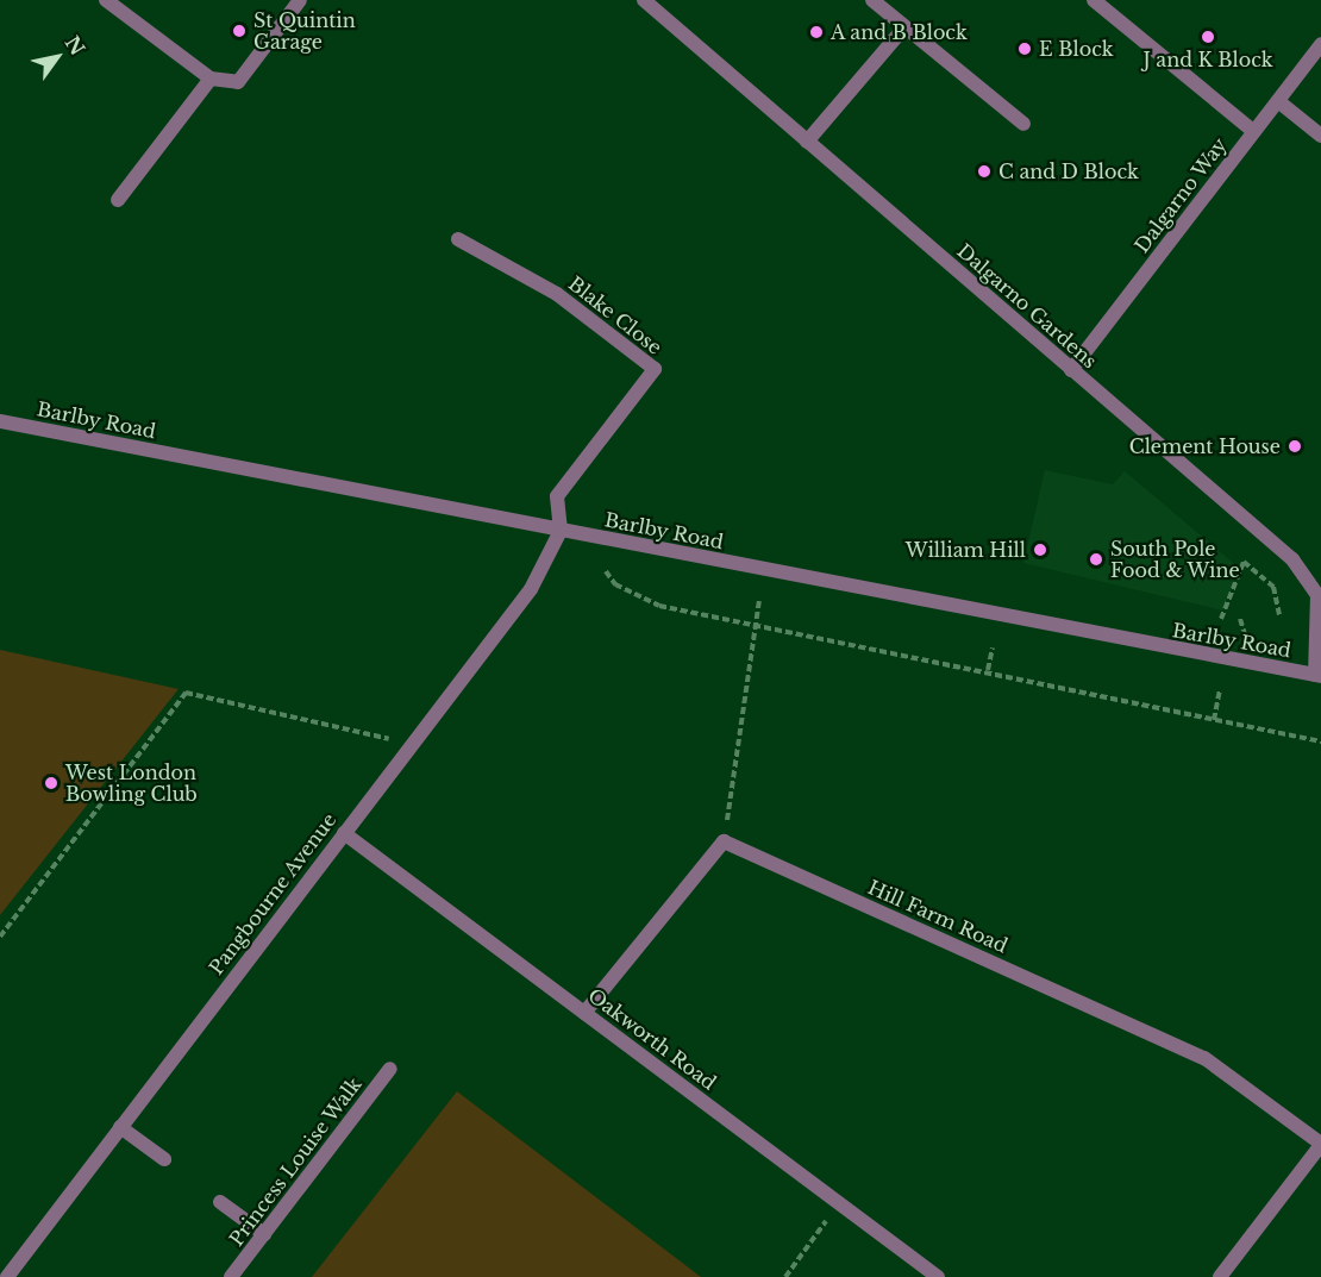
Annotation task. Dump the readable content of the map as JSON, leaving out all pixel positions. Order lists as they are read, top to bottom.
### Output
{
  "streets": {
    "street": [
      "Dalgarno Way",
      "Dalgarno Gardens",
      "Blake Close",
      "Barlby Road",
      "Pangbourne Avenue",
      "Hill Farm Road",
      "Oakworth Road",
      "Princess Louise Walk"
    ]
  },
  "crossings": [
    ["Dalgarno Way", "Dalgarno Gardens"],
    ["Dalgarno Gardens", "Barlby Road"],
    ["Blake Close", "Barlby Road"],
    ["Blake Close", "Pangbourne Avenue"],
    ["Barlby Road", "Pangbourne Avenue"],
    ["Pangbourne Avenue", "Oakworth Road"]
  ],
  "places": [
    "St Quintin Garage",
    "A and B Block",
    "J and K Block",
    "E Block",
    "C and D Block",
    "Clement House",
    "William Hill",
    "South Pole Food & Wine",
    "West London Bowling Club"
  ],
  "north": "top right"
}
